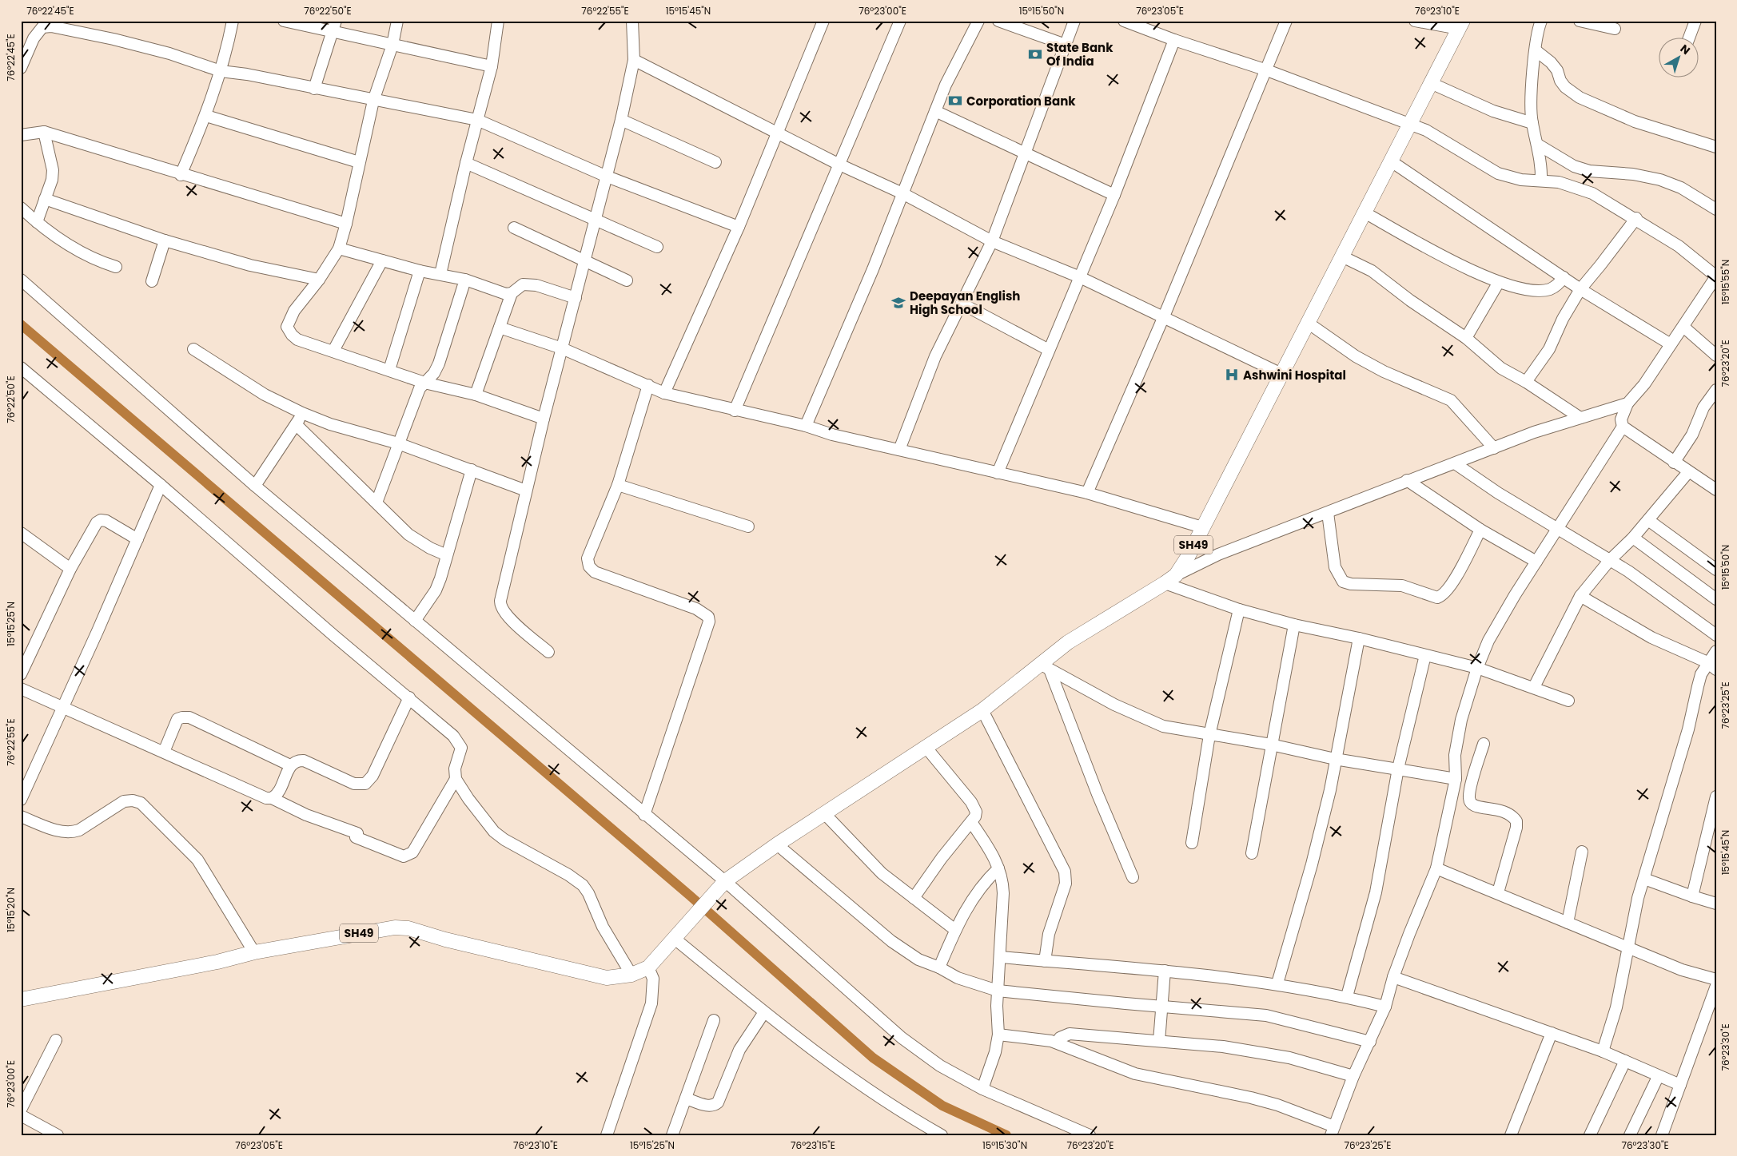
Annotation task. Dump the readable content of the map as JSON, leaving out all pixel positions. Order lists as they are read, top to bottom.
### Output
{
  "streets": {
    "main road": ["SH49"]
  },
  "places": {
    "bank": ["State Bank Of India", "Corporation Bank"],
    "school or university": ["Deepayan English High School"],
    "hospital": ["Ashwini Hospital"]
  },
  "north": "top right",
  "coordinates": [
    "76°22'45\"E",
    "76°22'50\"E",
    "76°22'55\"E",
    "15°15'45\"N",
    "76°23'00\"E",
    "15°15'50\"N",
    "76°23'05\"E",
    "76°23'10\"E",
    "15°15'55\"N",
    "76°23'20\"E",
    "15°15'25\"N",
    "76°23'25\"E",
    "15°15'20\"N",
    "76°23'30\"E",
    "76°23'15\"E",
    "15°15'30\"N"
  ]
}
